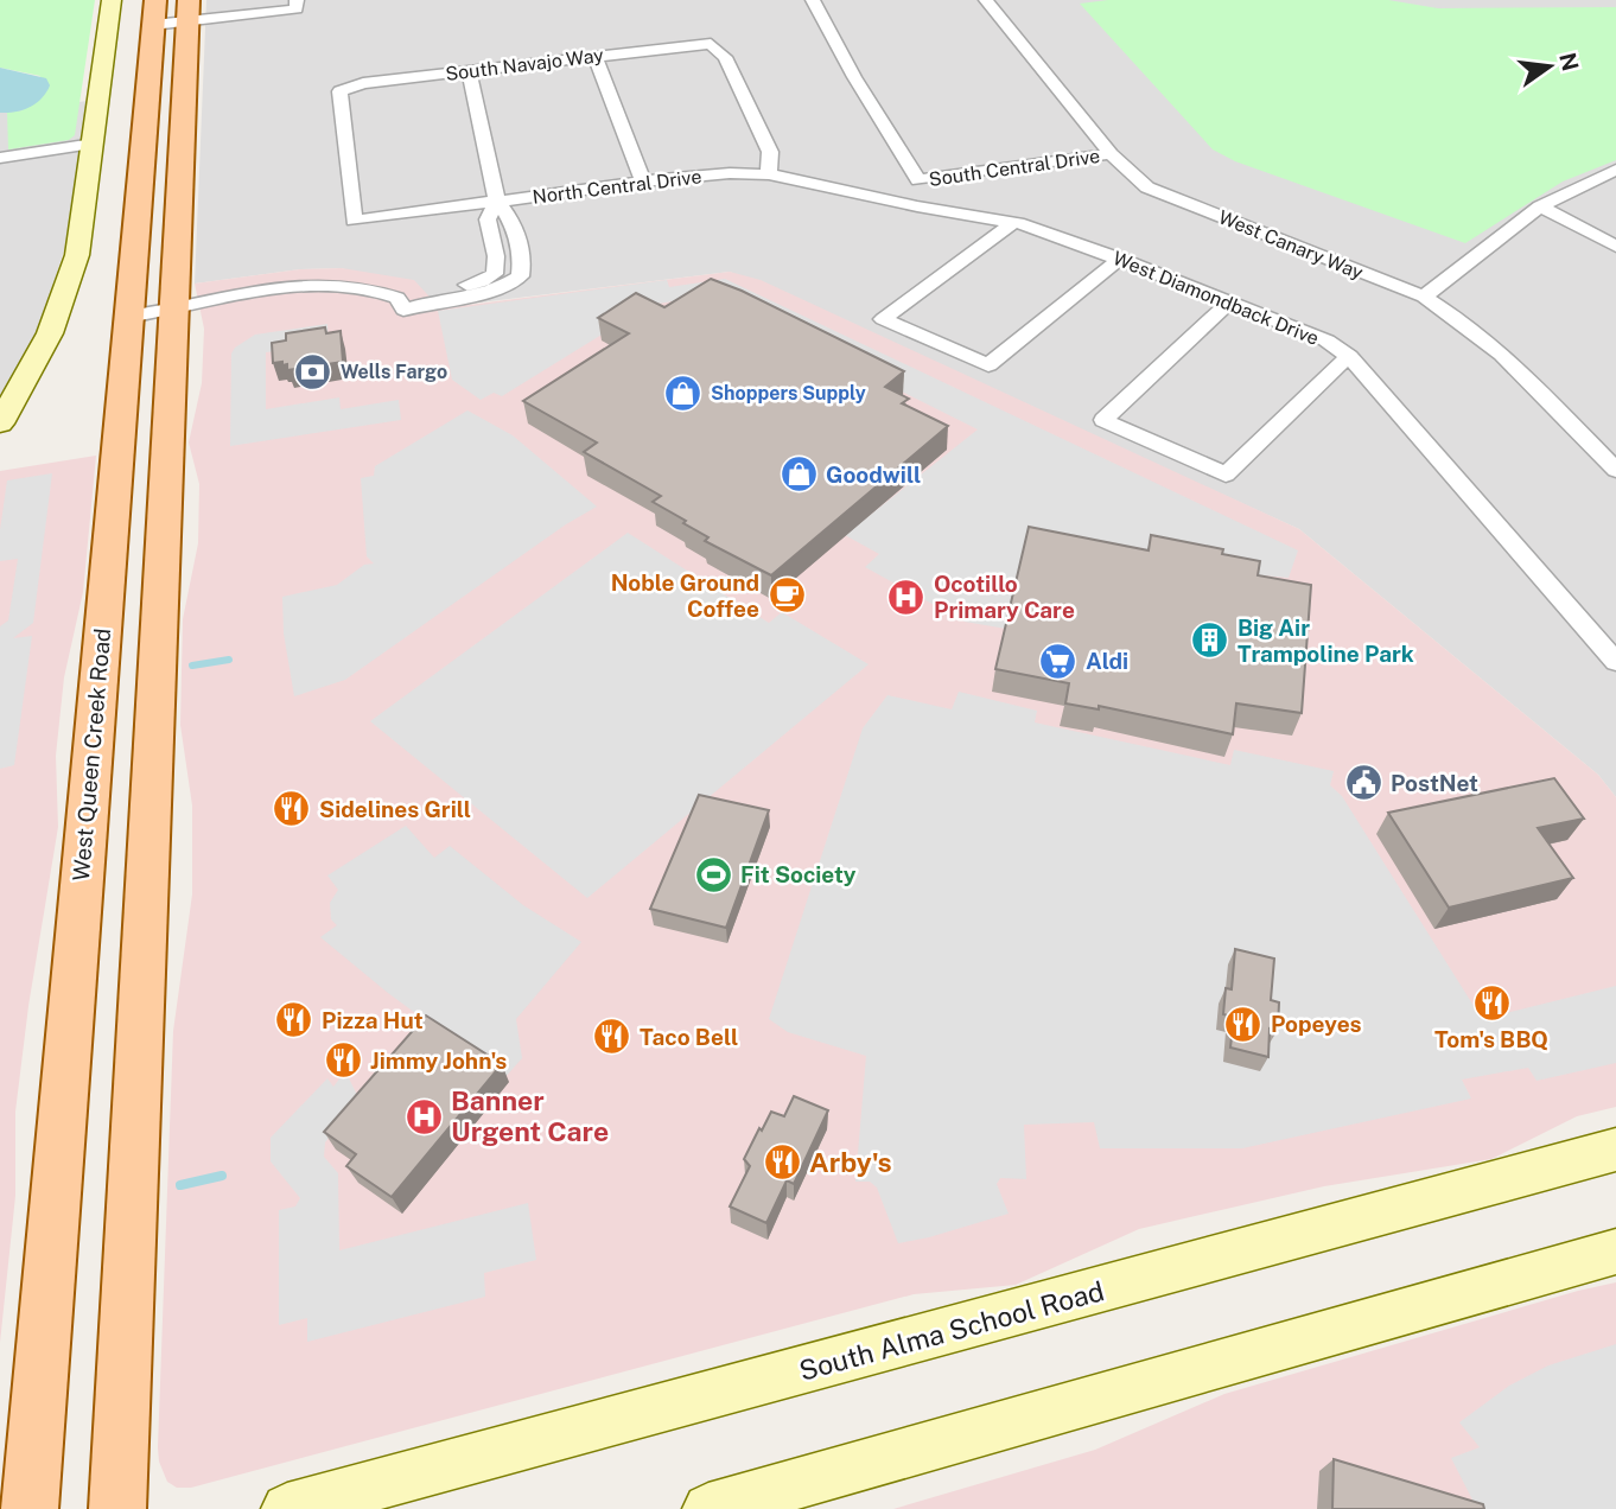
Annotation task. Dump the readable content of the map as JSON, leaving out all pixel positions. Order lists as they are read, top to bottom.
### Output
{
  "streets": {
    "main road": ["West Queen Creek Road", "South Alma School Road"],
    "street": [
      "South Navajo Way",
      "South Central Drive",
      "North Central Drive",
      "West Canary Way",
      "West Diamondback Drive"
    ]
  },
  "crossings": [
    ["South Navajo Way", "North Central Drive"],
    ["South Central Drive", "West Canary Way"],
    ["North Central Drive", "West Diamondback Drive"]
  ],
  "places": {
    "bank": ["Wells Fargo"],
    "shop": ["Shoppers Supply", "Goodwill"],
    "cafe": ["Noble Ground Coffee"],
    "hospital": ["Ocotillo Primary Care", "Banner Urgent Care"],
    "building": ["Big Air Trampoline Park"],
    "supermarket": ["Aldi"],
    "public building": ["PostNet"],
    "restaurant": [
      "Sidelines Grill",
      "Tom's BBQ",
      "Pizza Hut",
      "Popeyes",
      "Taco Bell",
      "Jimmy John's",
      "Arby's"
    ],
    "sports": ["Fit Society"]
  },
  "north": "right"
}
